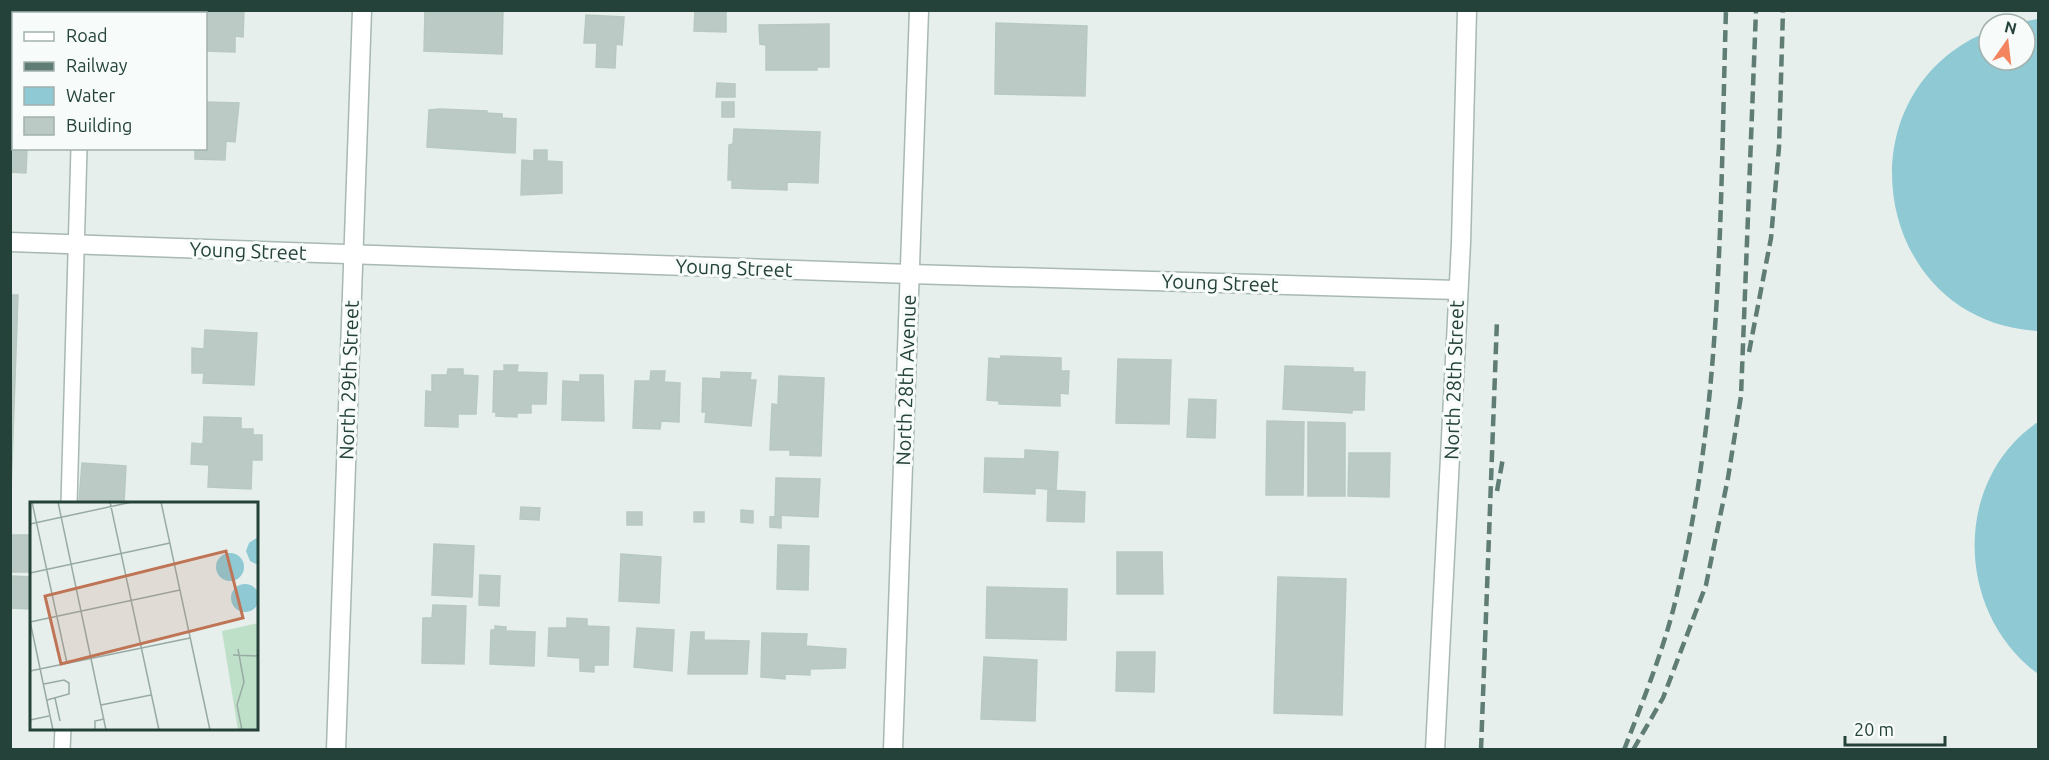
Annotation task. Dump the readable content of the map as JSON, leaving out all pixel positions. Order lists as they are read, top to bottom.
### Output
{
  "streets": {
    "street": [
      "Young Street",
      "North 29th Street",
      "North 28th Avenue",
      "North 28th Street"
    ]
  },
  "crossings": [
    ["Young Street", "North 29th Street"],
    ["Young Street", "North 28th Avenue"],
    ["Young Street", "North 28th Street"]
  ],
  "legend": [
    "Road",
    "Railway",
    "Water",
    "Building"
  ],
  "scale_bar": "20 m",
  "north": "top"
}
